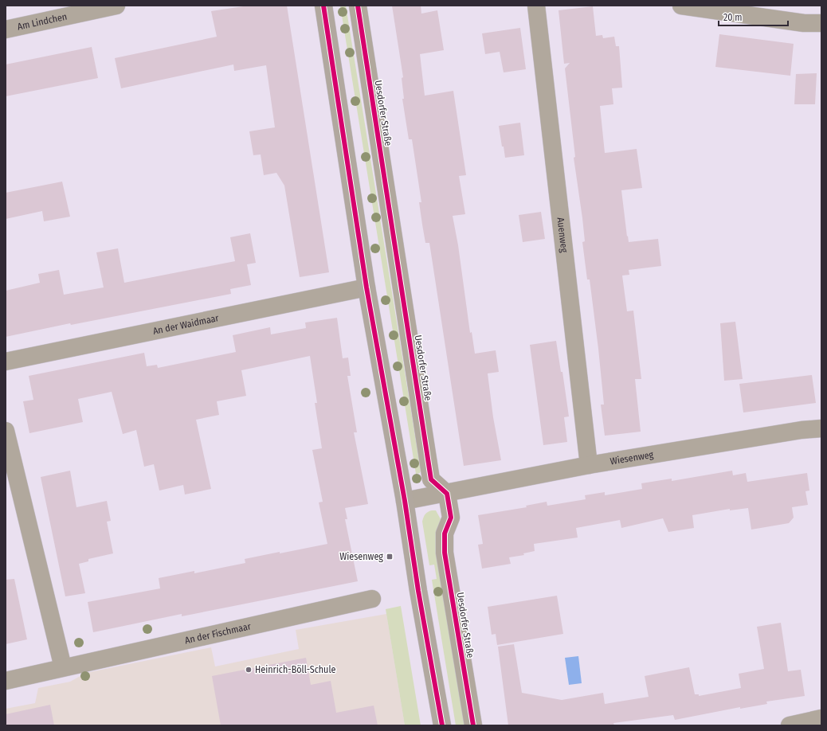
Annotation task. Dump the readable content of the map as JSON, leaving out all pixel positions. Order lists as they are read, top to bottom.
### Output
{
  "streets": {
    "street": [
      "Am Lindchen",
      "Uesdorfer Straße",
      "Auenweg",
      "An der Waidmaar",
      "Wiesenweg",
      "An der Fischmaar"
    ]
  },
  "crossings": [
    ["Uesdorfer Straße", "Wiesenweg"],
    ["Auenweg", "Wiesenweg"]
  ],
  "places": {
    "transit": ["Wiesenweg"],
    "other": ["Heinrich-Böll-Schule"]
  },
  "scale_bar": "20 m"
}
